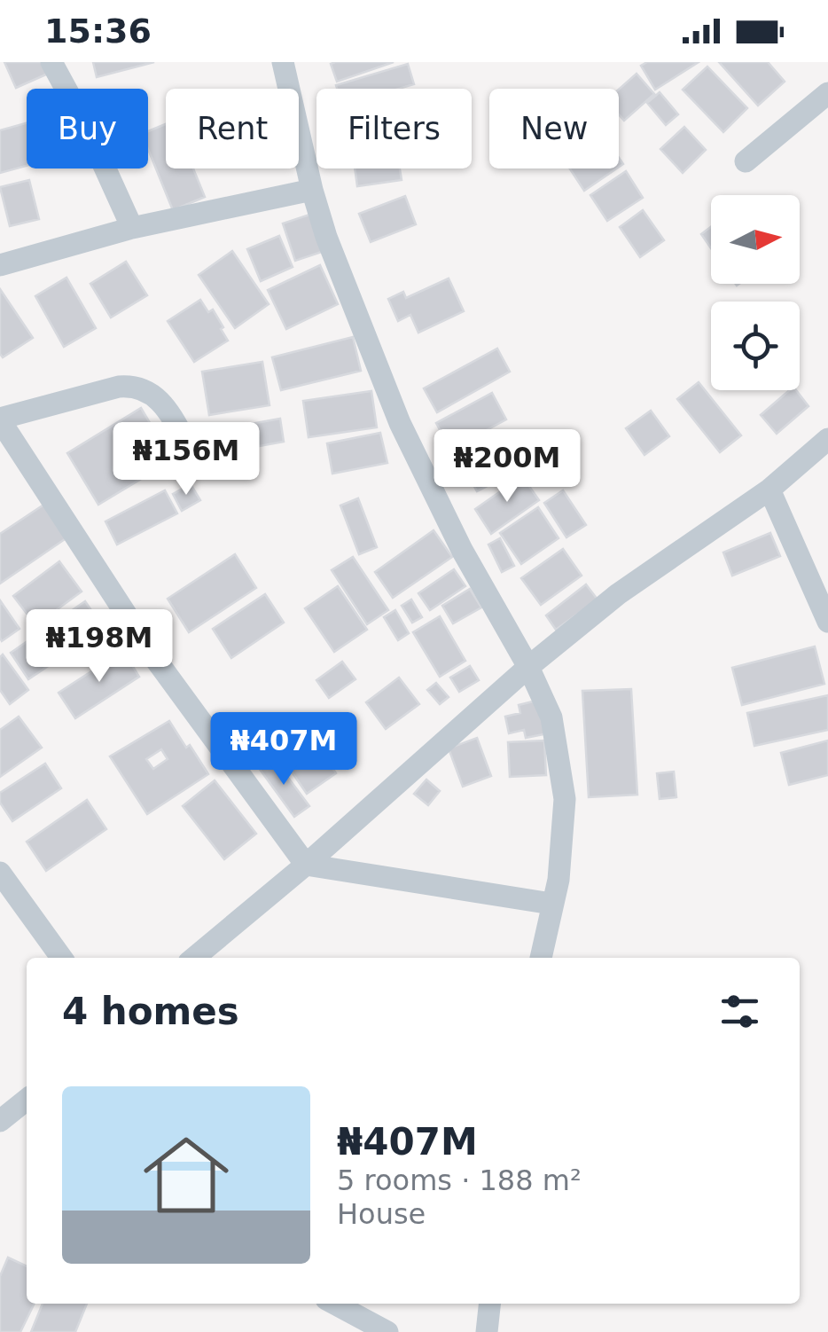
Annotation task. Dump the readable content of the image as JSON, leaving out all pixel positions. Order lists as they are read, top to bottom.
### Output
{
  "north": "right",
  "page": {
    "status": "15:36",
    "chip": [
      "Buy",
      "Rent",
      "Filters",
      "New"
    ],
    "price": [
      "₦156M",
      "₦200M",
      "₦198M",
      "₦407M"
    ],
    "heading": "4 homes",
    "list": [
      {
        "name": "₦407M",
        "note": "5 rooms · 188 m² · House"
      }
    ]
  }
}
